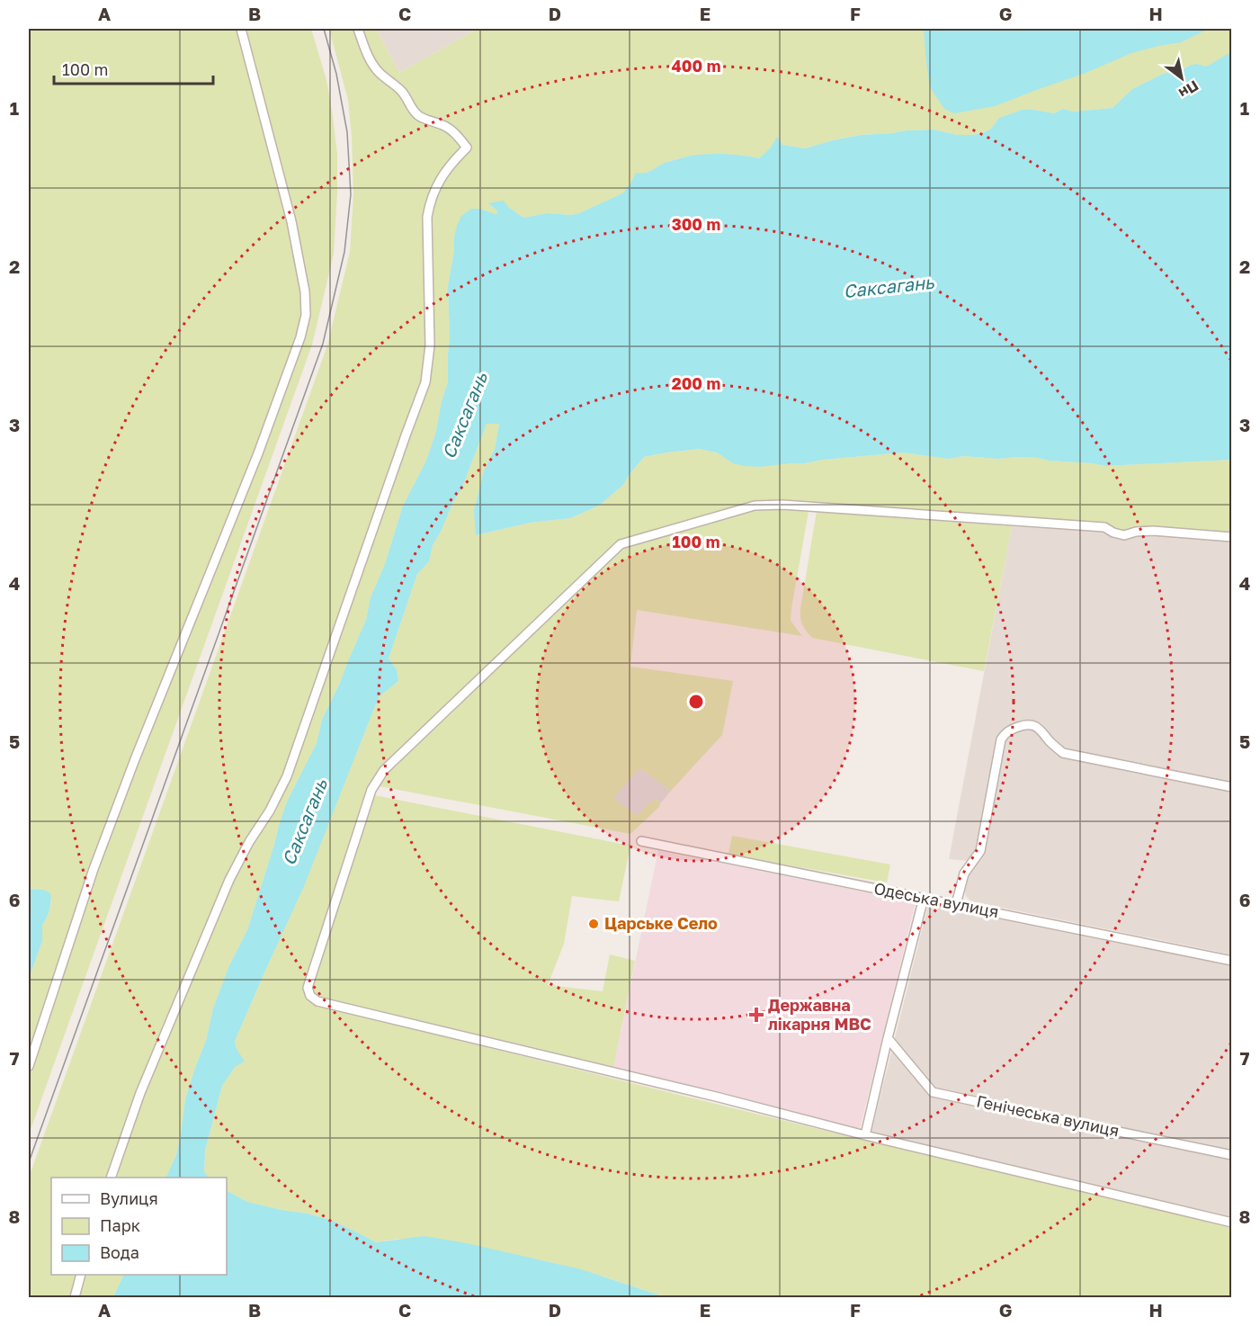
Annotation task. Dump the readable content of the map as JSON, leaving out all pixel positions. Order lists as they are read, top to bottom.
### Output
{
  "streets": {
    "street": ["Одеська вулиця", "Генічеська вулиця"]
  },
  "water": ["Саксагань"],
  "places": {
    "other": ["Царське Село"],
    "health": ["Державна лікарня МВС"]
  },
  "legend": ["Вулиця", "Парк", "Вода"],
  "scale_bar": "100 m",
  "north": "bottom right",
  "grid": {
    "columns": [
      "A",
      "B",
      "C",
      "D",
      "E",
      "F",
      "G",
      "H"
    ],
    "rows": [
      "1",
      "2",
      "3",
      "4",
      "5",
      "6",
      "7",
      "8"
    ]
  },
  "rings": [
    "400 m",
    "300 m",
    "200 m",
    "100 m"
  ]
}
